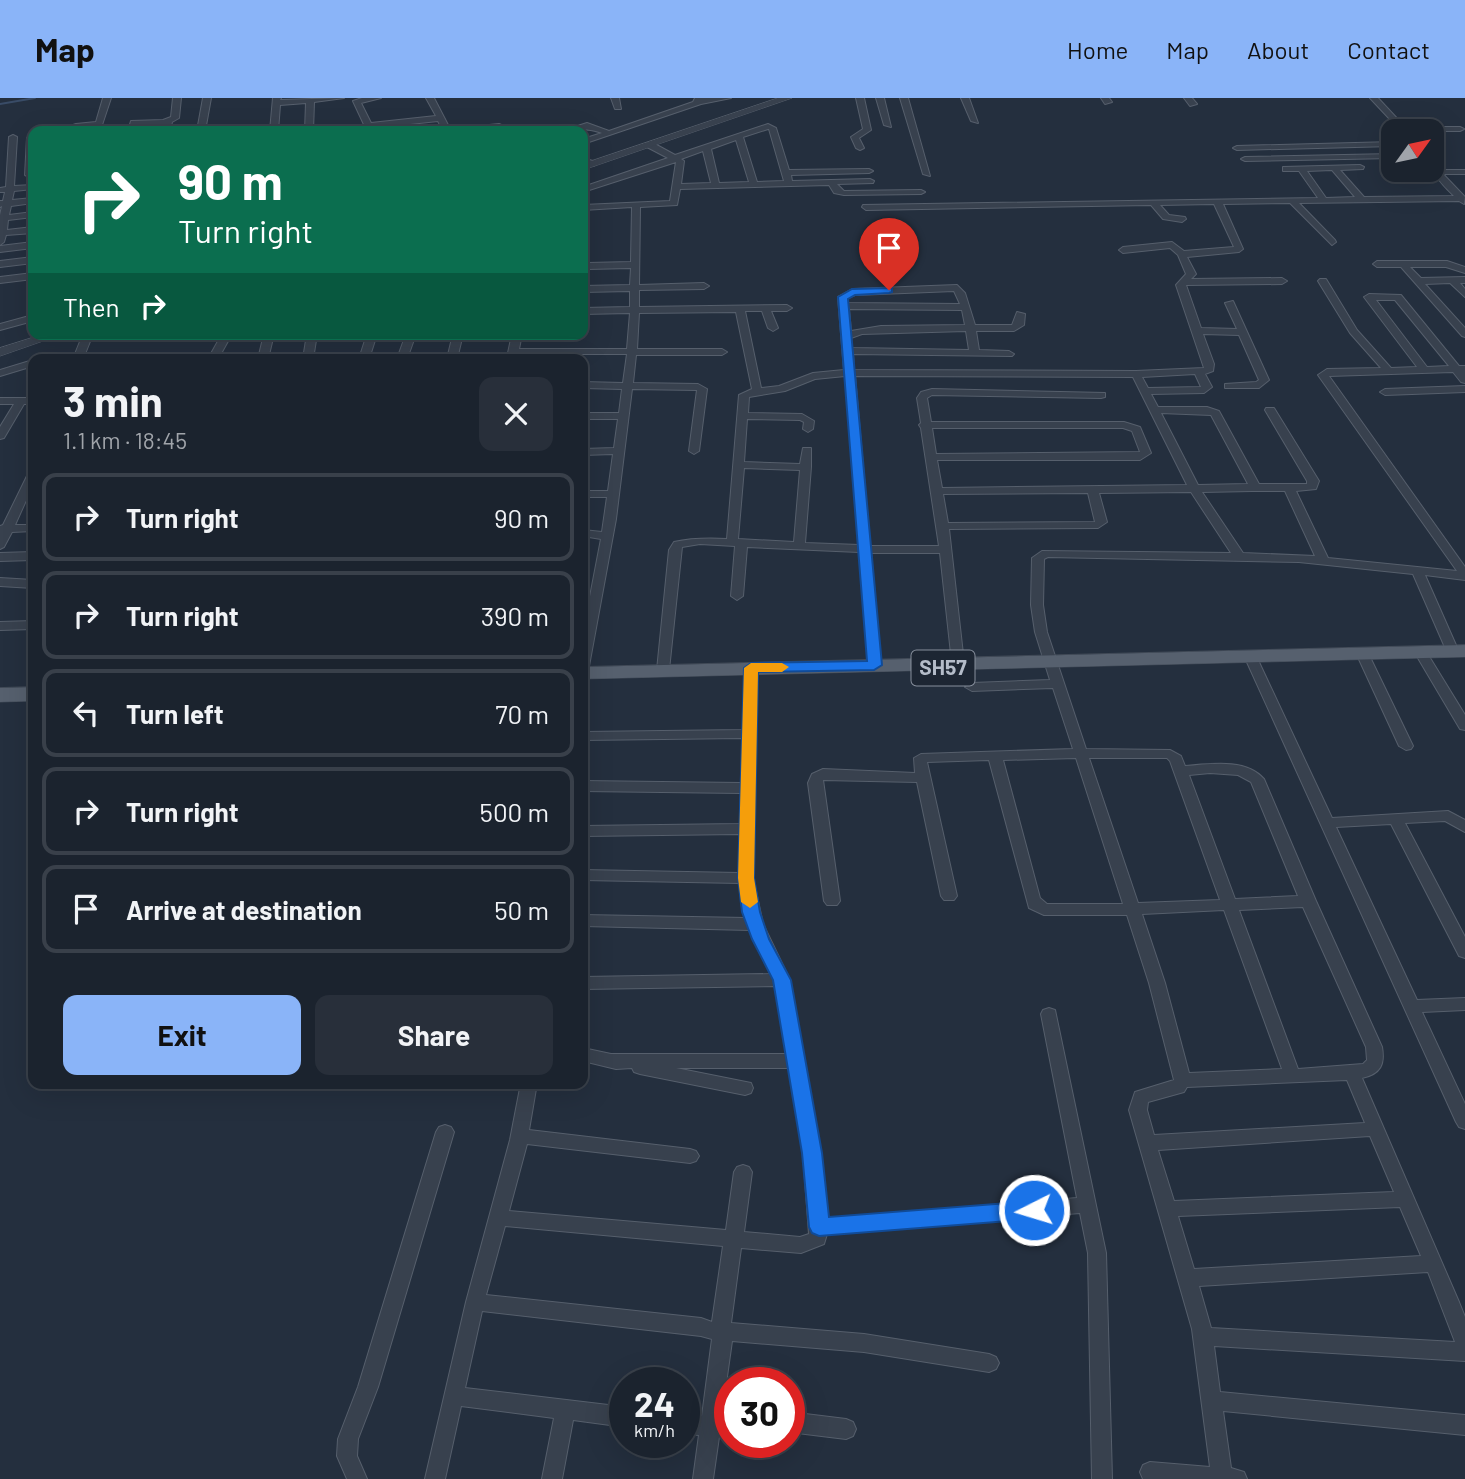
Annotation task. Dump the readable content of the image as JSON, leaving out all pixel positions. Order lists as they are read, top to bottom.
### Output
{
  "streets": {
    "main road": ["SH57"]
  },
  "north": "top right",
  "page": {
    "header": "Map",
    "nav": [
      "Home",
      "Map",
      "About",
      "Contact"
    ],
    "turn": ["90 m", "Turn right"],
    "then": "Then",
    "heading": ["3 min", "1.1 km · 18:45"],
    "list": [
      {
        "name": "Turn right",
        "value": "90 m"
      },
      {
        "name": "Turn right",
        "value": "390 m"
      },
      {
        "name": "Turn left",
        "value": "70 m"
      },
      {
        "name": "Turn right",
        "value": "500 m"
      },
      {
        "name": "Arrive at destination",
        "value": "50 m"
      }
    ],
    "buttons": ["Exit", "Share"],
    "speed": "24 km/h",
    "limit": "30"
  }
}
